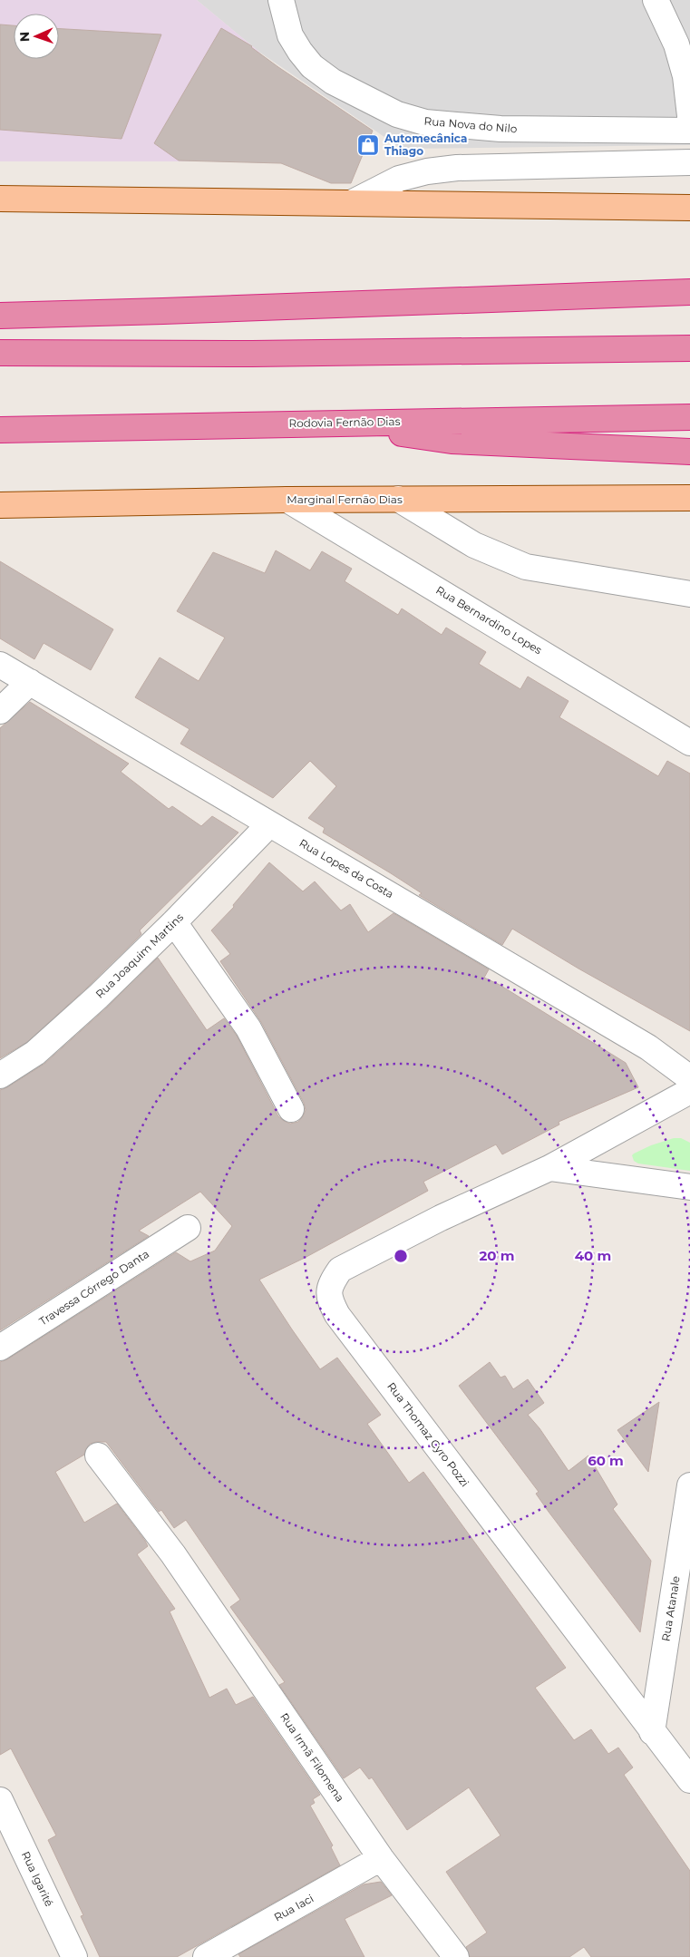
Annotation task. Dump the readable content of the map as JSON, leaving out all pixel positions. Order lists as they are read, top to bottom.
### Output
{
  "streets": {
    "highway": ["Rodovia Fernão Dias"],
    "main road": ["Marginal Fernão Dias"],
    "street": [
      "Rua Nova do Nilo",
      "Rua Bernardino Lopes",
      "Rua Lopes da Costa",
      "Rua Joaquim Martins",
      "Travessa Córrego Danta",
      "Rua Thomaz Cyro Pozzi",
      "Rua Atanale",
      "Rua Irmã Filomena",
      "Rua Igarité",
      "Rua Iaci"
    ]
  },
  "crossings": [
    ["Marginal Fernão Dias", "Rua Bernardino Lopes"],
    ["Rua Lopes da Costa", "Rua Joaquim Martins"],
    ["Rua Thomaz Cyro Pozzi", "Rua Atanale"],
    ["Rua Irmã Filomena", "Rua Iaci"]
  ],
  "places": {
    "shop": ["Automecânica Thiago"]
  },
  "north": "left",
  "rings": ["20 m", "40 m", "60 m"]
}
